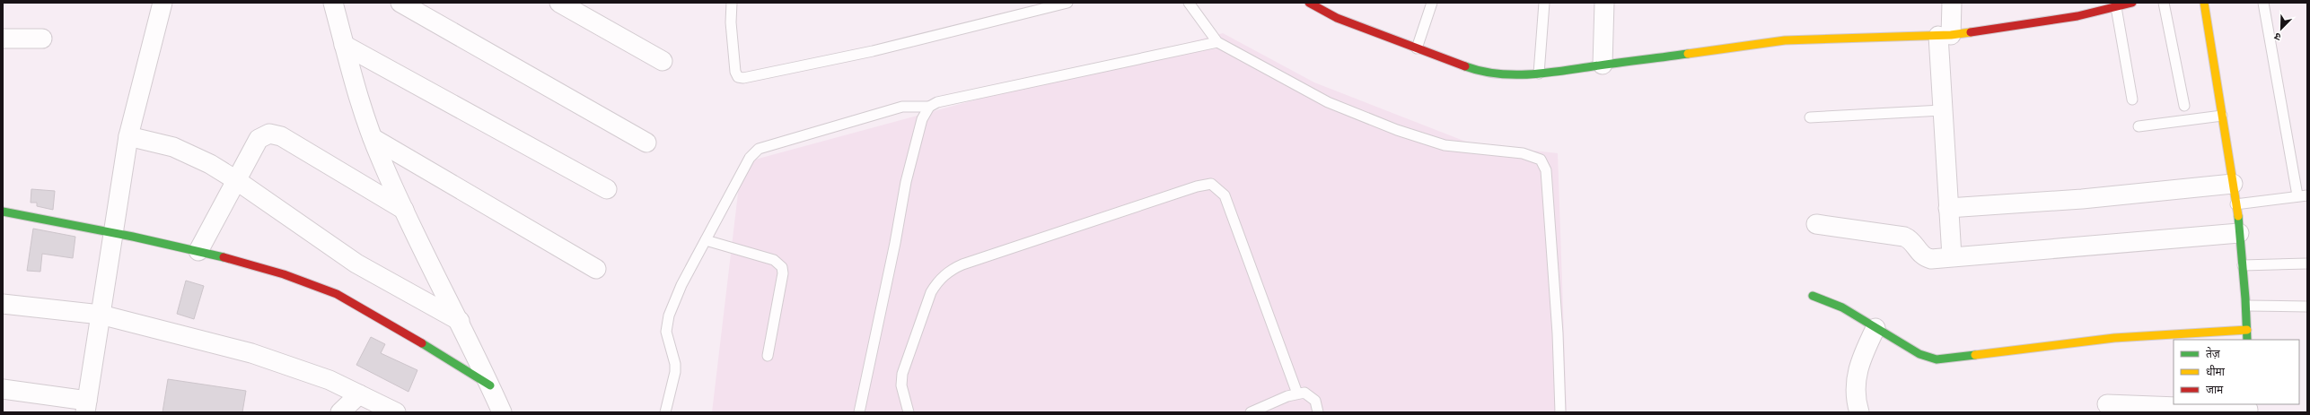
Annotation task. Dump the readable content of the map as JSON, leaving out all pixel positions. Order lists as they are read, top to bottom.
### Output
{
  "legend": ["तेज़", "धीमा", "जाम"],
  "north": "bottom left"
}
